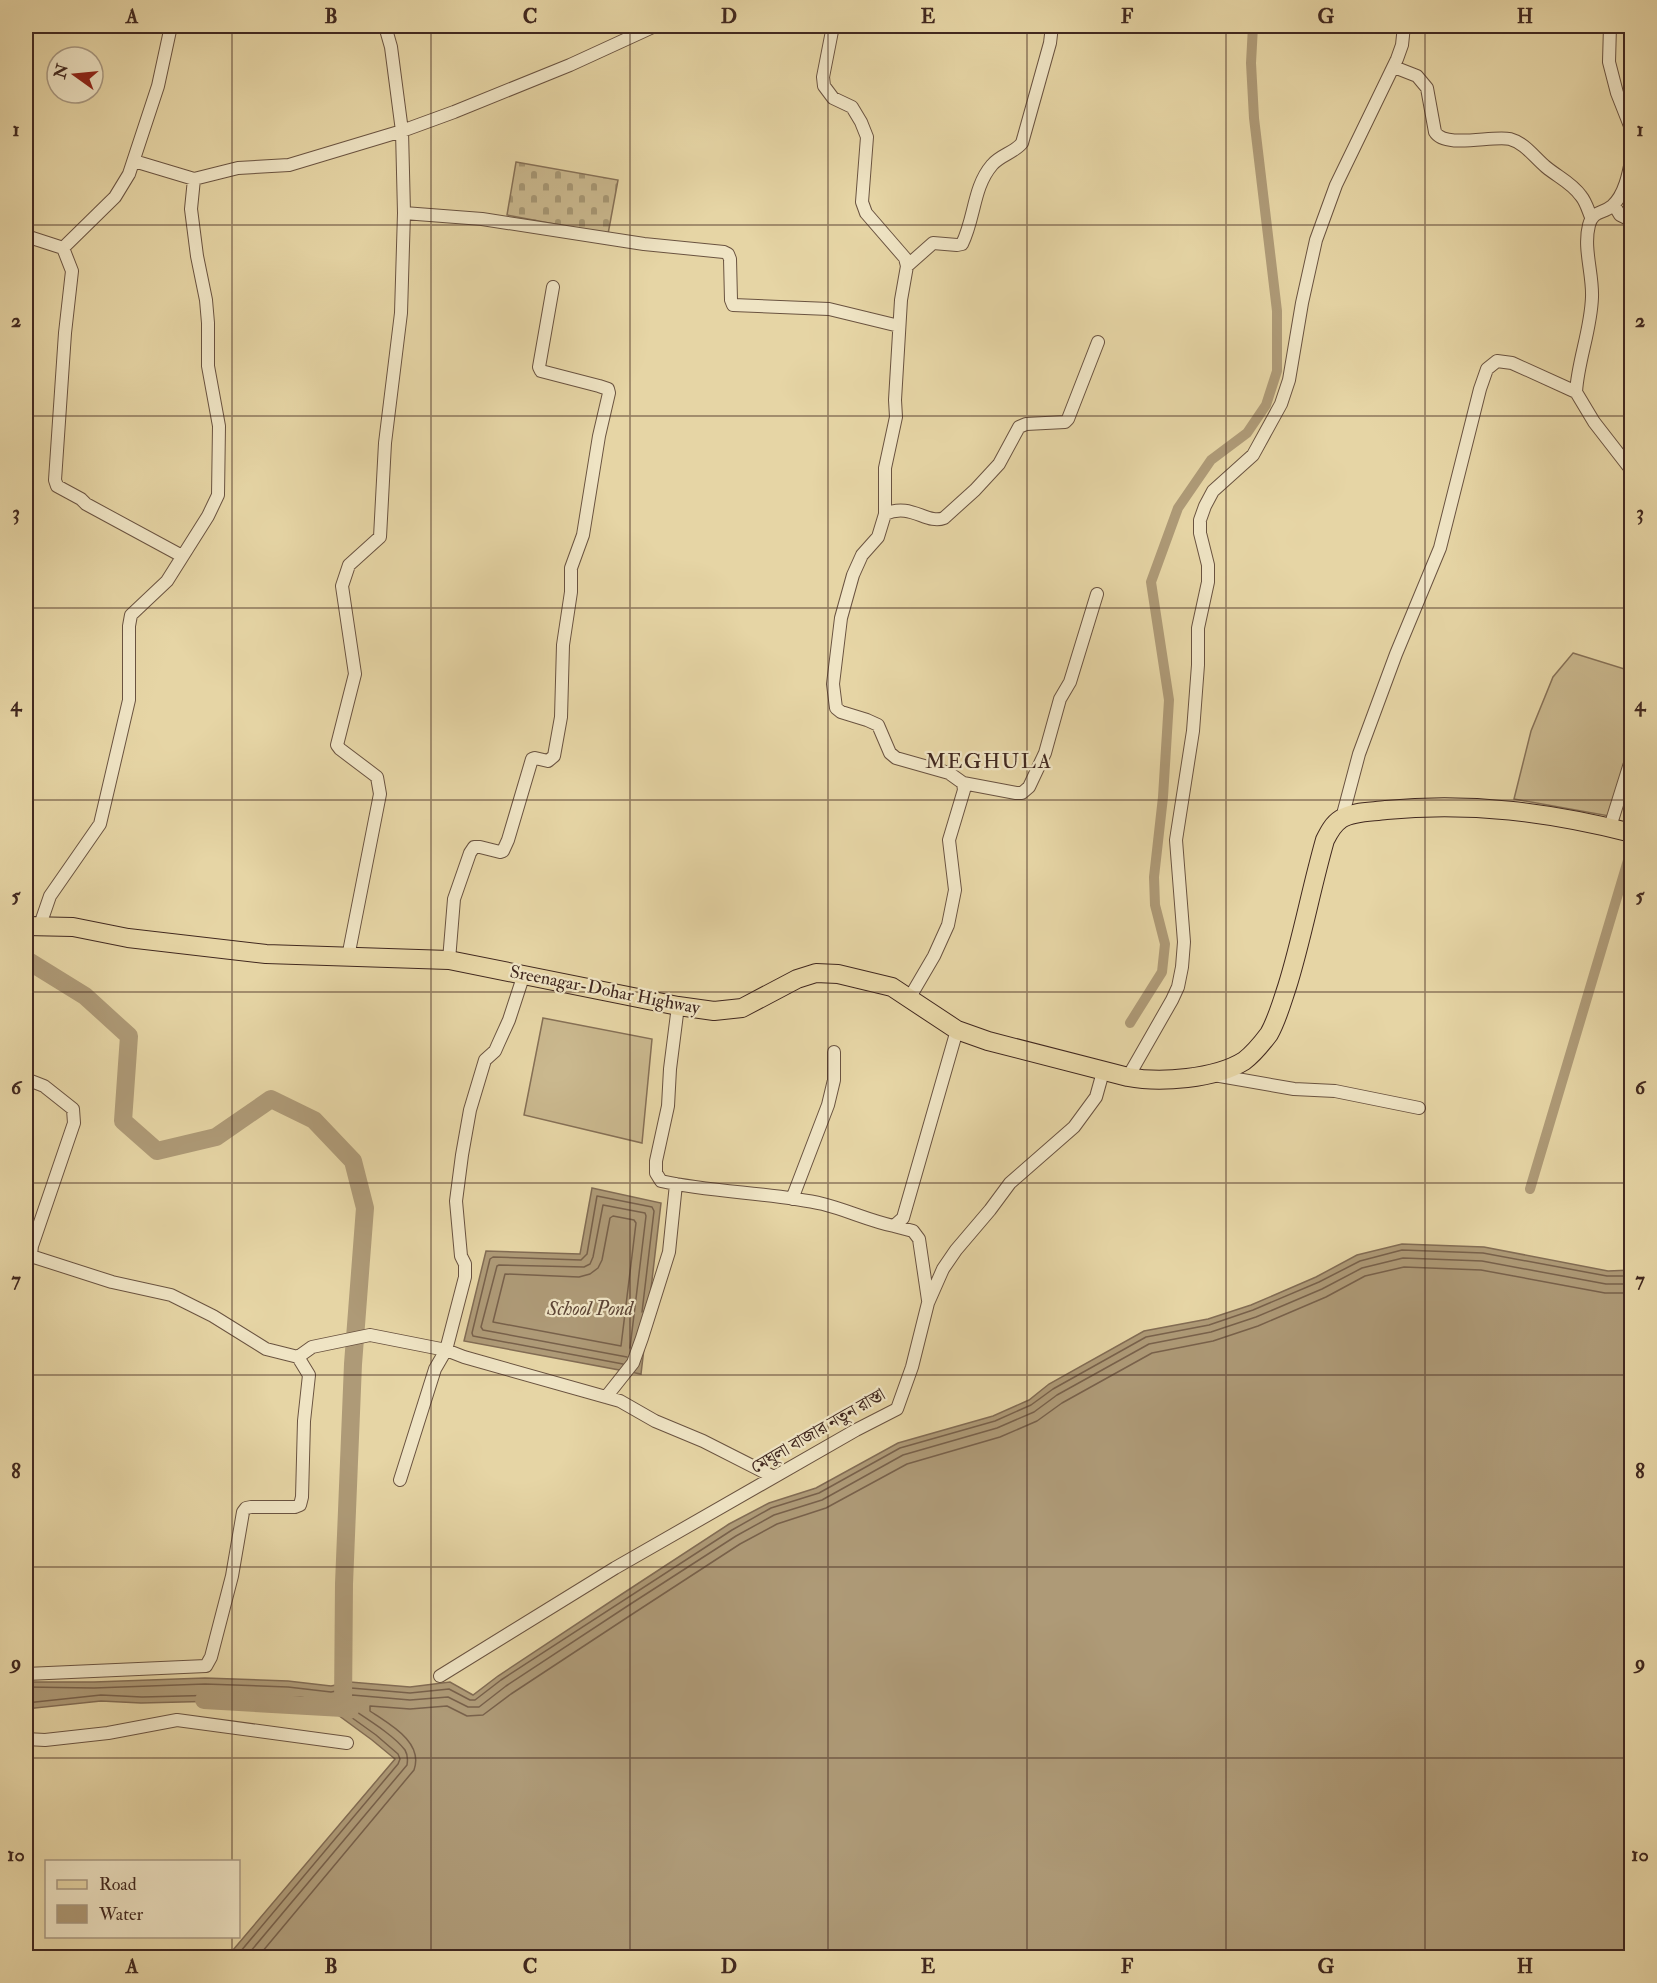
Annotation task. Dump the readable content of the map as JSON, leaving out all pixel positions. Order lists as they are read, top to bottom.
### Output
{
  "streets": {
    "main road": ["Sreenagar-Dohar Highway"],
    "street": ["মেঘুলা বাজার নতুন রাস্তা"]
  },
  "crossings": [
    ["Sreenagar-Dohar Highway", "মেঘুলা বাজার নতুন রাস্তা"]
  ],
  "districts": ["MEGHULA"],
  "water": ["School Pond"],
  "legend": ["Road", "Water"],
  "north": "left",
  "grid": {
    "columns": [
      "A",
      "B",
      "C",
      "D",
      "E",
      "F",
      "G",
      "H"
    ],
    "rows": [
      "1",
      "2",
      "3",
      "4",
      "5",
      "6",
      "7",
      "8",
      "9",
      "10"
    ]
  }
}
